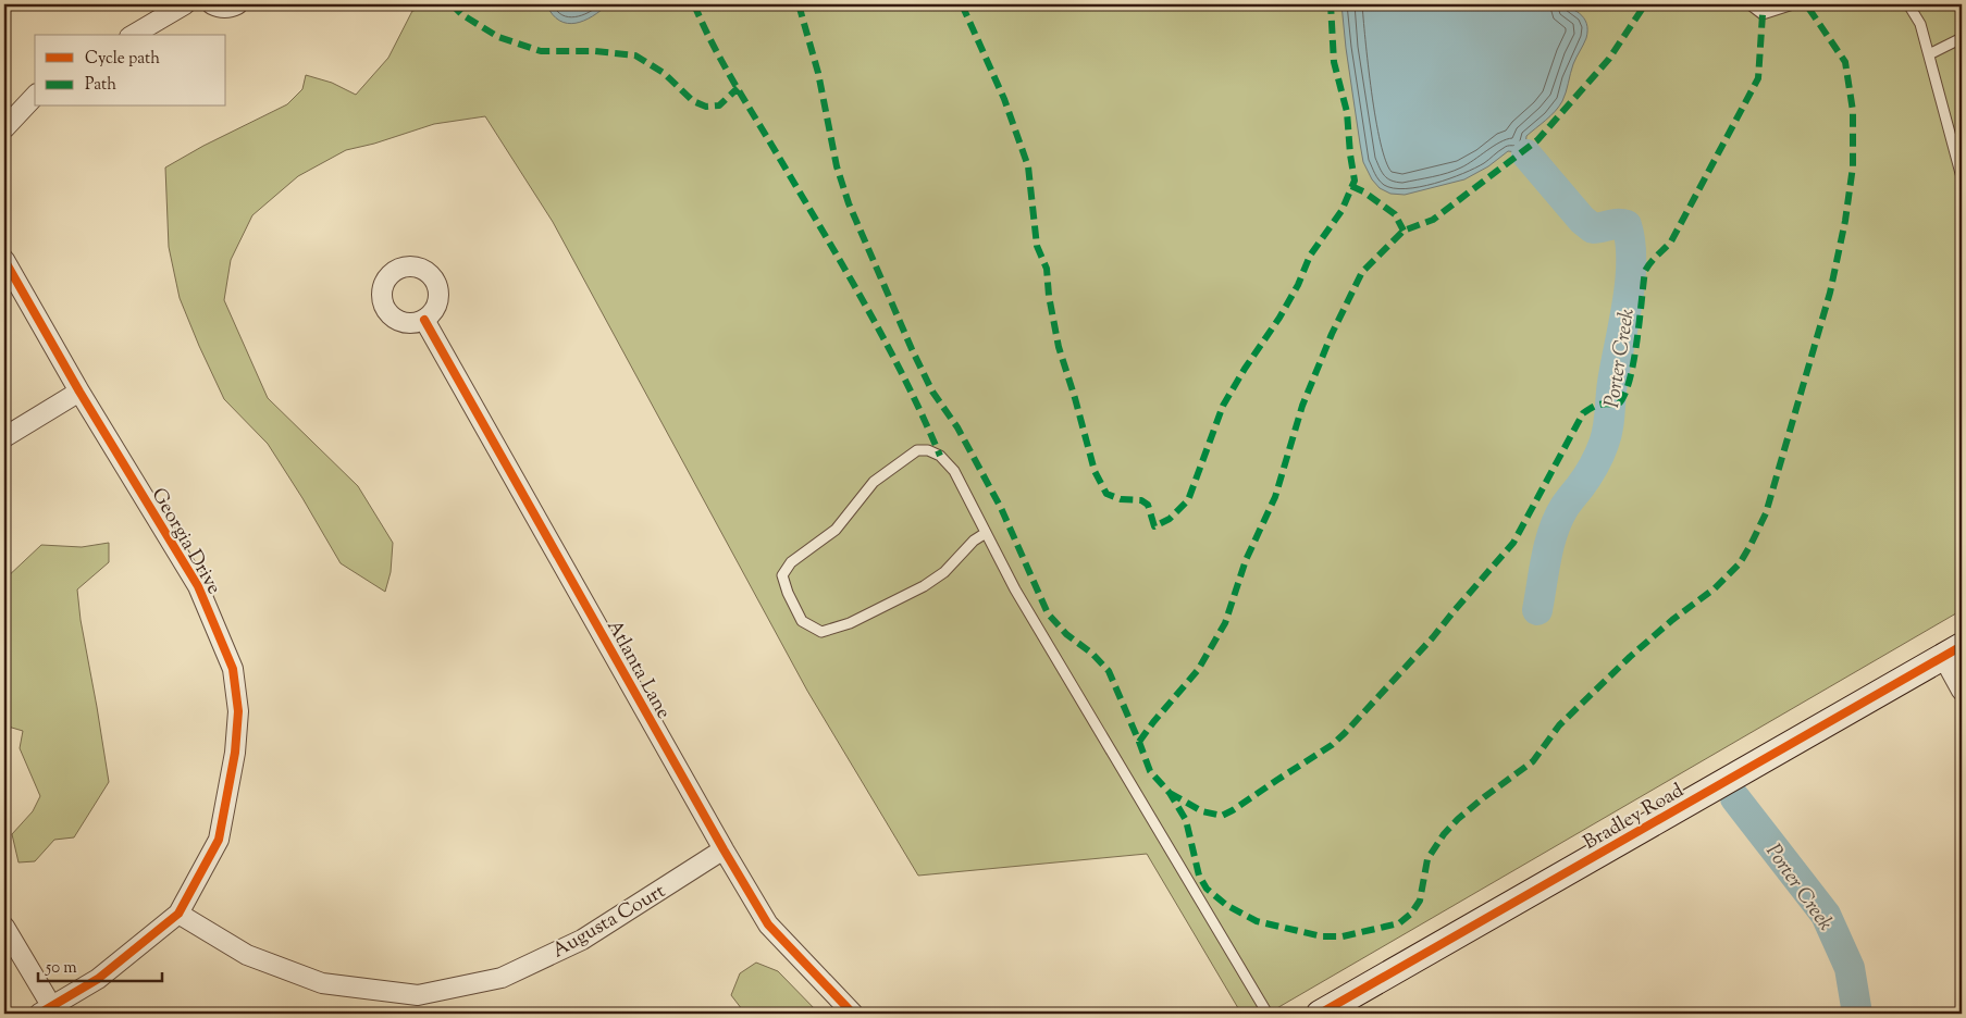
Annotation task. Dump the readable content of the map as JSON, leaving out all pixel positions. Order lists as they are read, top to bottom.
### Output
{
  "streets": {
    "street": [
      "Georgia Drive",
      "Atlanta Lane",
      "Bradley Road",
      "Augusta Court"
    ]
  },
  "crossings": [
    ["Georgia Drive", "Augusta Court"],
    ["Atlanta Lane", "Augusta Court"]
  ],
  "water": ["Porter Creek"],
  "legend": ["Cycle path", "Path"],
  "scale_bar": "50 m"
}
